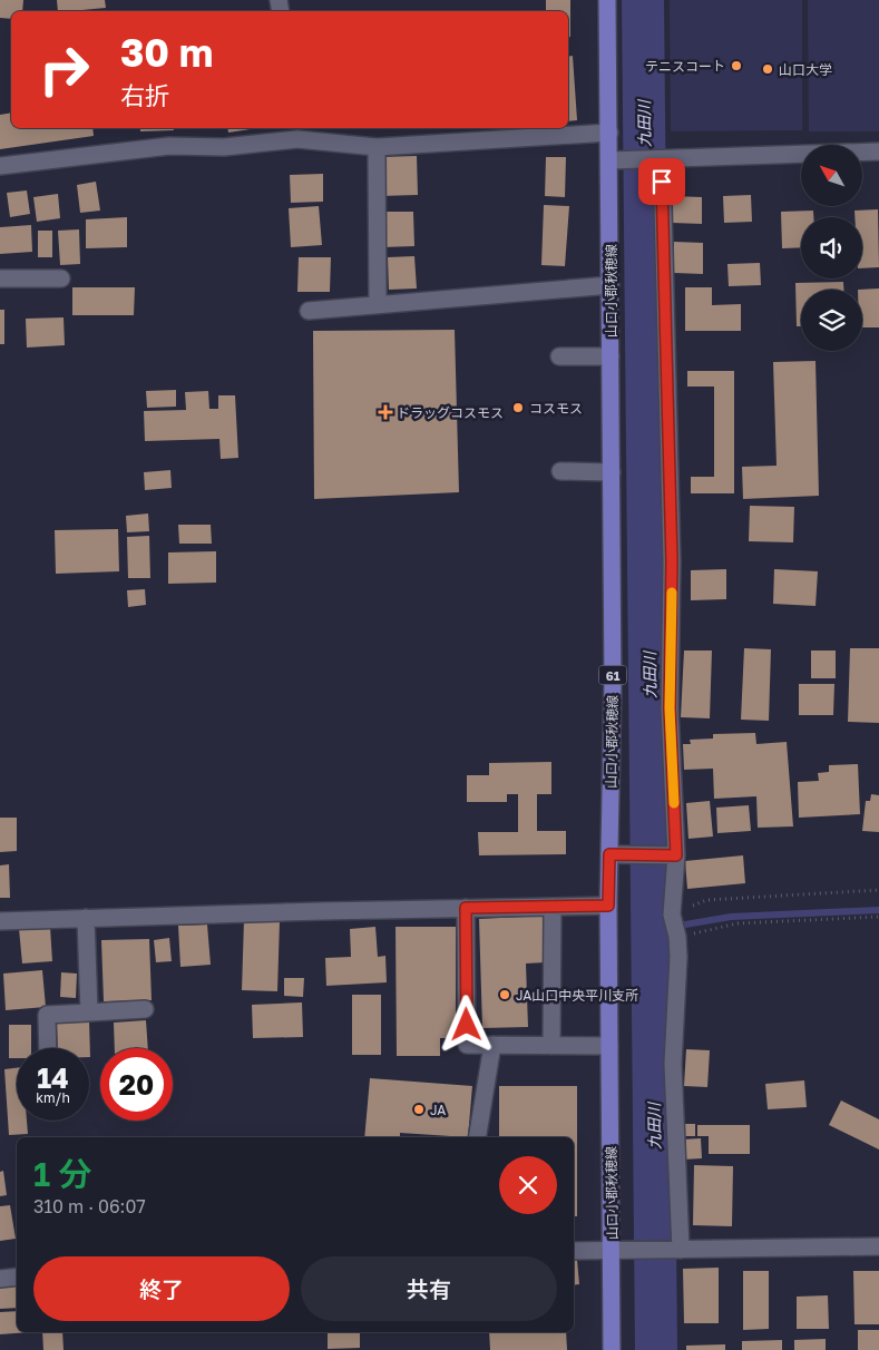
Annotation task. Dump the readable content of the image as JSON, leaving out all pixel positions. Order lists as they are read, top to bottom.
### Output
{
  "streets": {
    "main road": ["山口小郡秋穂線", "61"]
  },
  "water": ["九田川"],
  "places": {
    "other": [
      "テニスコート",
      "山口大学",
      "コスモス",
      "JA山口中央平川支所",
      "JA"
    ],
    "health": ["ドラッグコスモス"]
  },
  "north": "top left",
  "page": {
    "turn": ["30 m", "右折"],
    "speed": "14 km/h",
    "limit": "20",
    "heading": ["1 分", "310 m · 06:07"],
    "buttons": ["終了", "共有"]
  }
}
